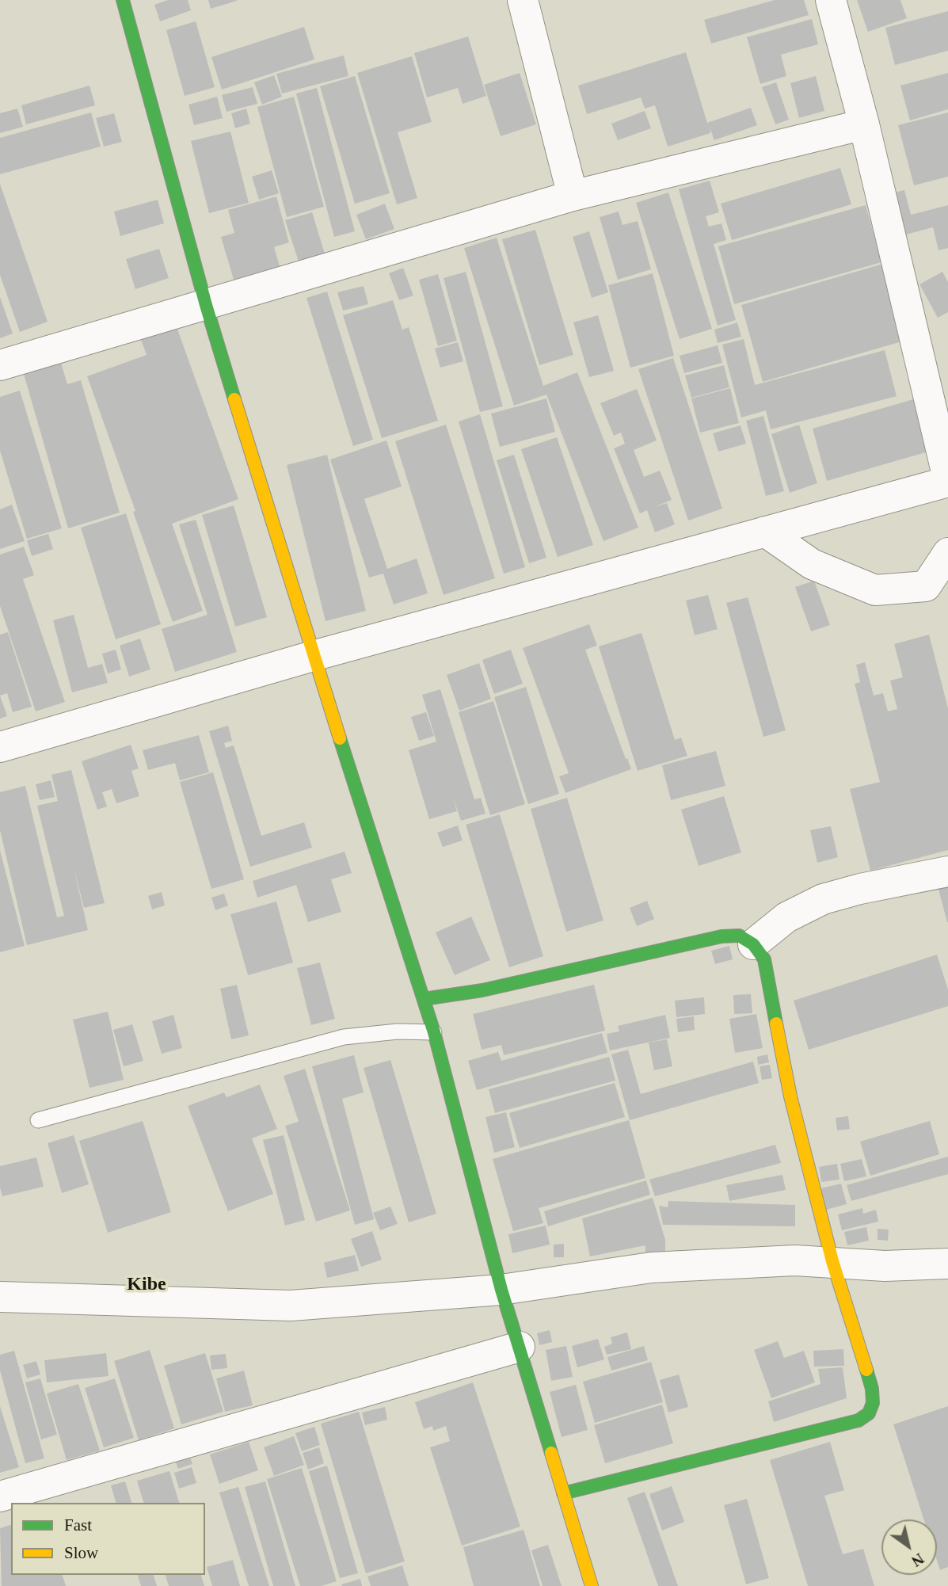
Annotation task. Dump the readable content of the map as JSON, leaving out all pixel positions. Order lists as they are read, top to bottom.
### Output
{
  "districts": ["Kibe"],
  "legend": ["Fast", "Slow"],
  "north": "bottom right"
}
